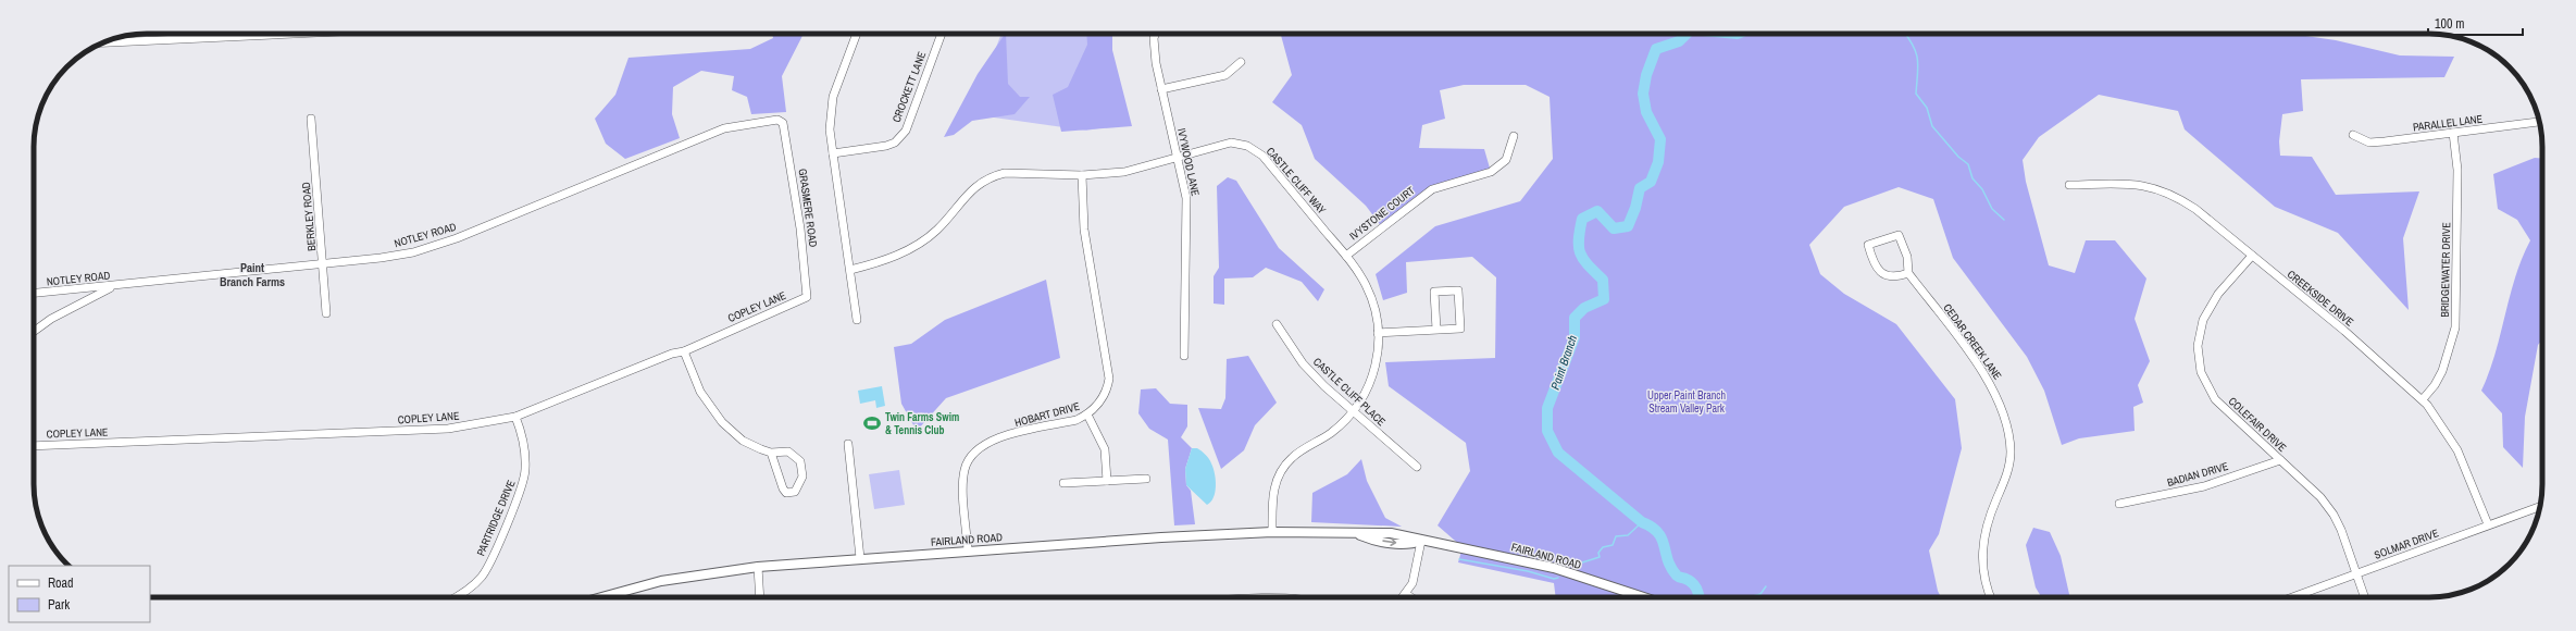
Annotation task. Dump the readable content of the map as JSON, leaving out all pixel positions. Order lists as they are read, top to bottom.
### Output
{
  "streets": {
    "main road": ["FAIRLAND ROAD"],
    "street": [
      "CROCKETT LANE",
      "PARALLEL LANE",
      "IVYWOOD LANE",
      "CASTLE CLIFF WAY",
      "GRASMERE ROAD",
      "IVYSTONE COURT",
      "BERKLEY ROAD",
      "NOTLEY ROAD",
      "BRIDGEWATER DRIVE",
      "CREEKSIDE DRIVE",
      "COPLEY LANE",
      "CEDAR CREEK LANE",
      "CASTLE CLIFF PLACE",
      "HOBART DRIVE",
      "COLEFAIR DRIVE",
      "BADIAN DRIVE",
      "PARTRIDGE DRIVE",
      "SOLMAR DRIVE"
    ]
  },
  "crossings": [
    ["PARALLEL LANE", "BRIDGEWATER DRIVE"],
    ["IVYWOOD LANE", "CASTLE CLIFF WAY"],
    ["CASTLE CLIFF WAY", "IVYSTONE COURT"],
    ["CASTLE CLIFF WAY", "CASTLE CLIFF PLACE"],
    ["CASTLE CLIFF WAY", "HOBART DRIVE"],
    ["CASTLE CLIFF WAY", "FAIRLAND ROAD"],
    ["GRASMERE ROAD", "NOTLEY ROAD"],
    ["GRASMERE ROAD", "COPLEY LANE"],
    ["BERKLEY ROAD", "NOTLEY ROAD"],
    ["BRIDGEWATER DRIVE", "CREEKSIDE DRIVE"],
    ["CREEKSIDE DRIVE", "COLEFAIR DRIVE"],
    ["CREEKSIDE DRIVE", "SOLMAR DRIVE"],
    ["COPLEY LANE", "PARTRIDGE DRIVE"],
    ["HOBART DRIVE", "FAIRLAND ROAD"],
    ["COLEFAIR DRIVE", "BADIAN DRIVE"],
    ["COLEFAIR DRIVE", "SOLMAR DRIVE"]
  ],
  "districts": ["Paint Branch Farms"],
  "water": ["Paint Branch"],
  "parks": ["Upper Paint Branch Stream Valley Park"],
  "places": {
    "sports": ["Twin Farms Swim & Tennis Club"]
  },
  "legend": ["Road", "Park"],
  "scale_bar": "100 m"
}
